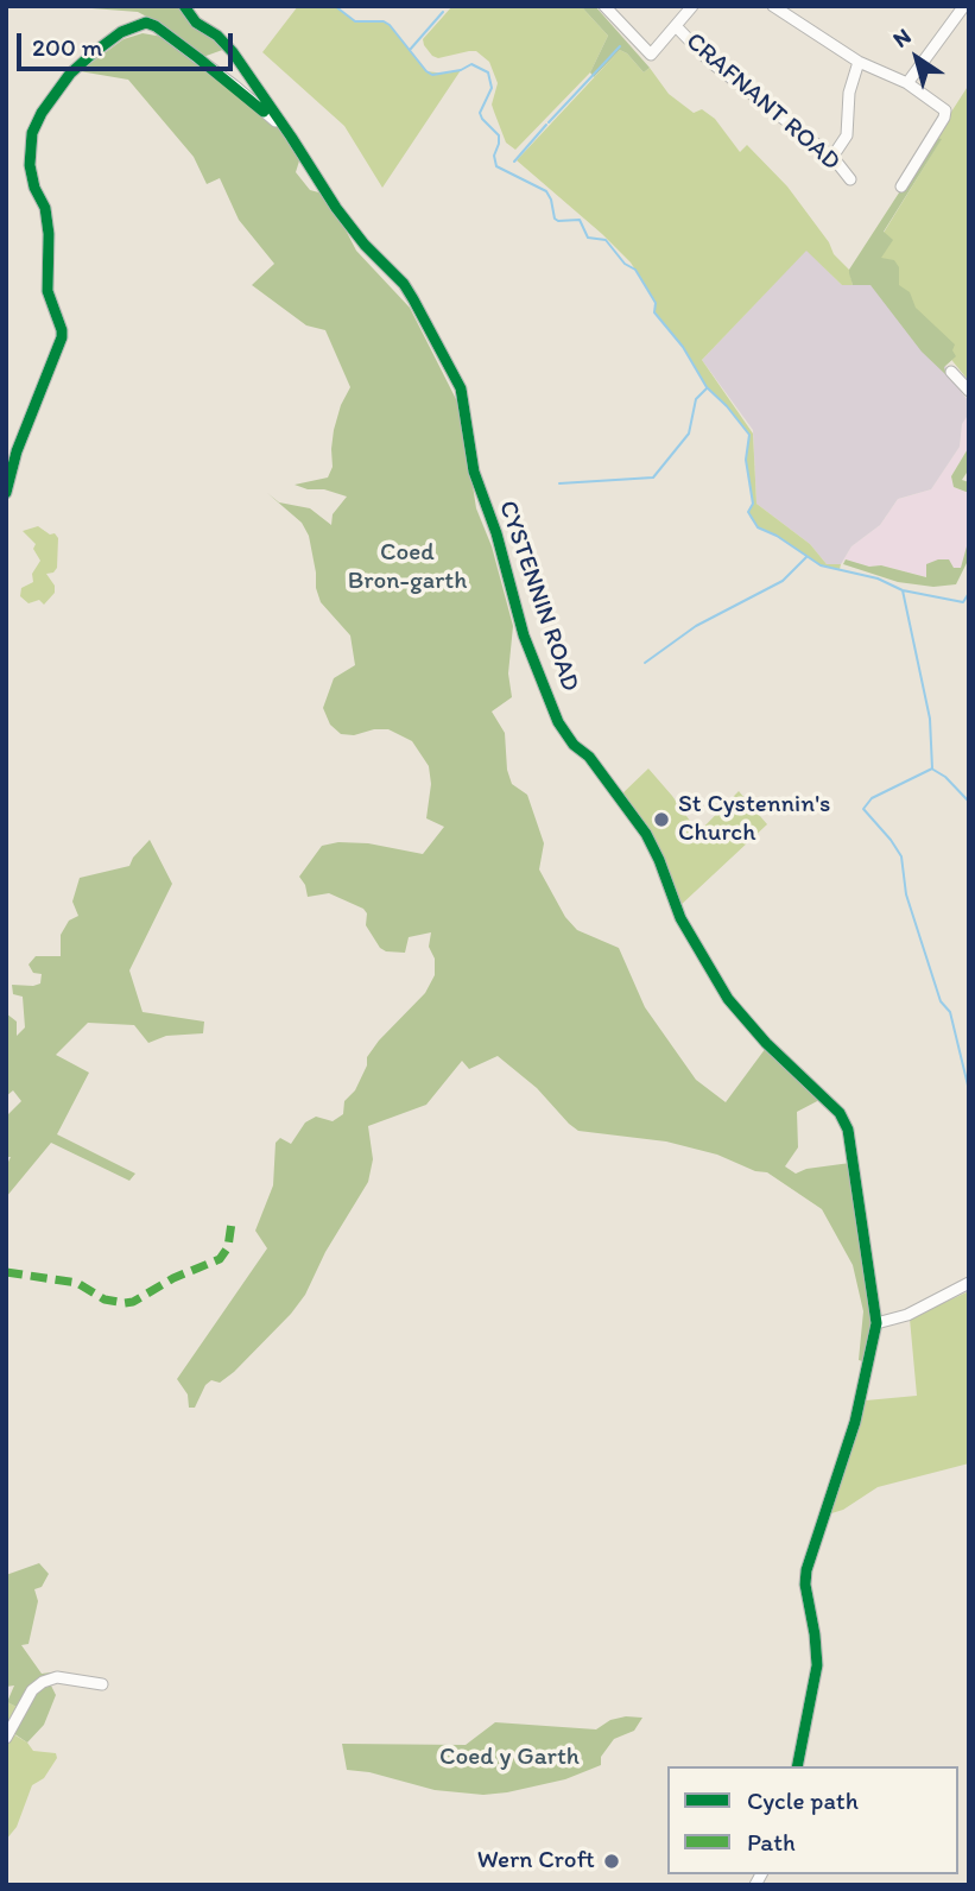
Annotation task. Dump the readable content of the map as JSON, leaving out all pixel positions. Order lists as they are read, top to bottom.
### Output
{
  "streets": {
    "street": ["CRAFNANT ROAD", "CYSTENNIN ROAD"]
  },
  "parks": ["Coed Bron-garth", "Coed y Garth"],
  "places": ["St Cystennin's Church", "Wern Croft"],
  "legend": ["Cycle path", "Path"],
  "scale_bar": "200 m",
  "north": "top left"
}
